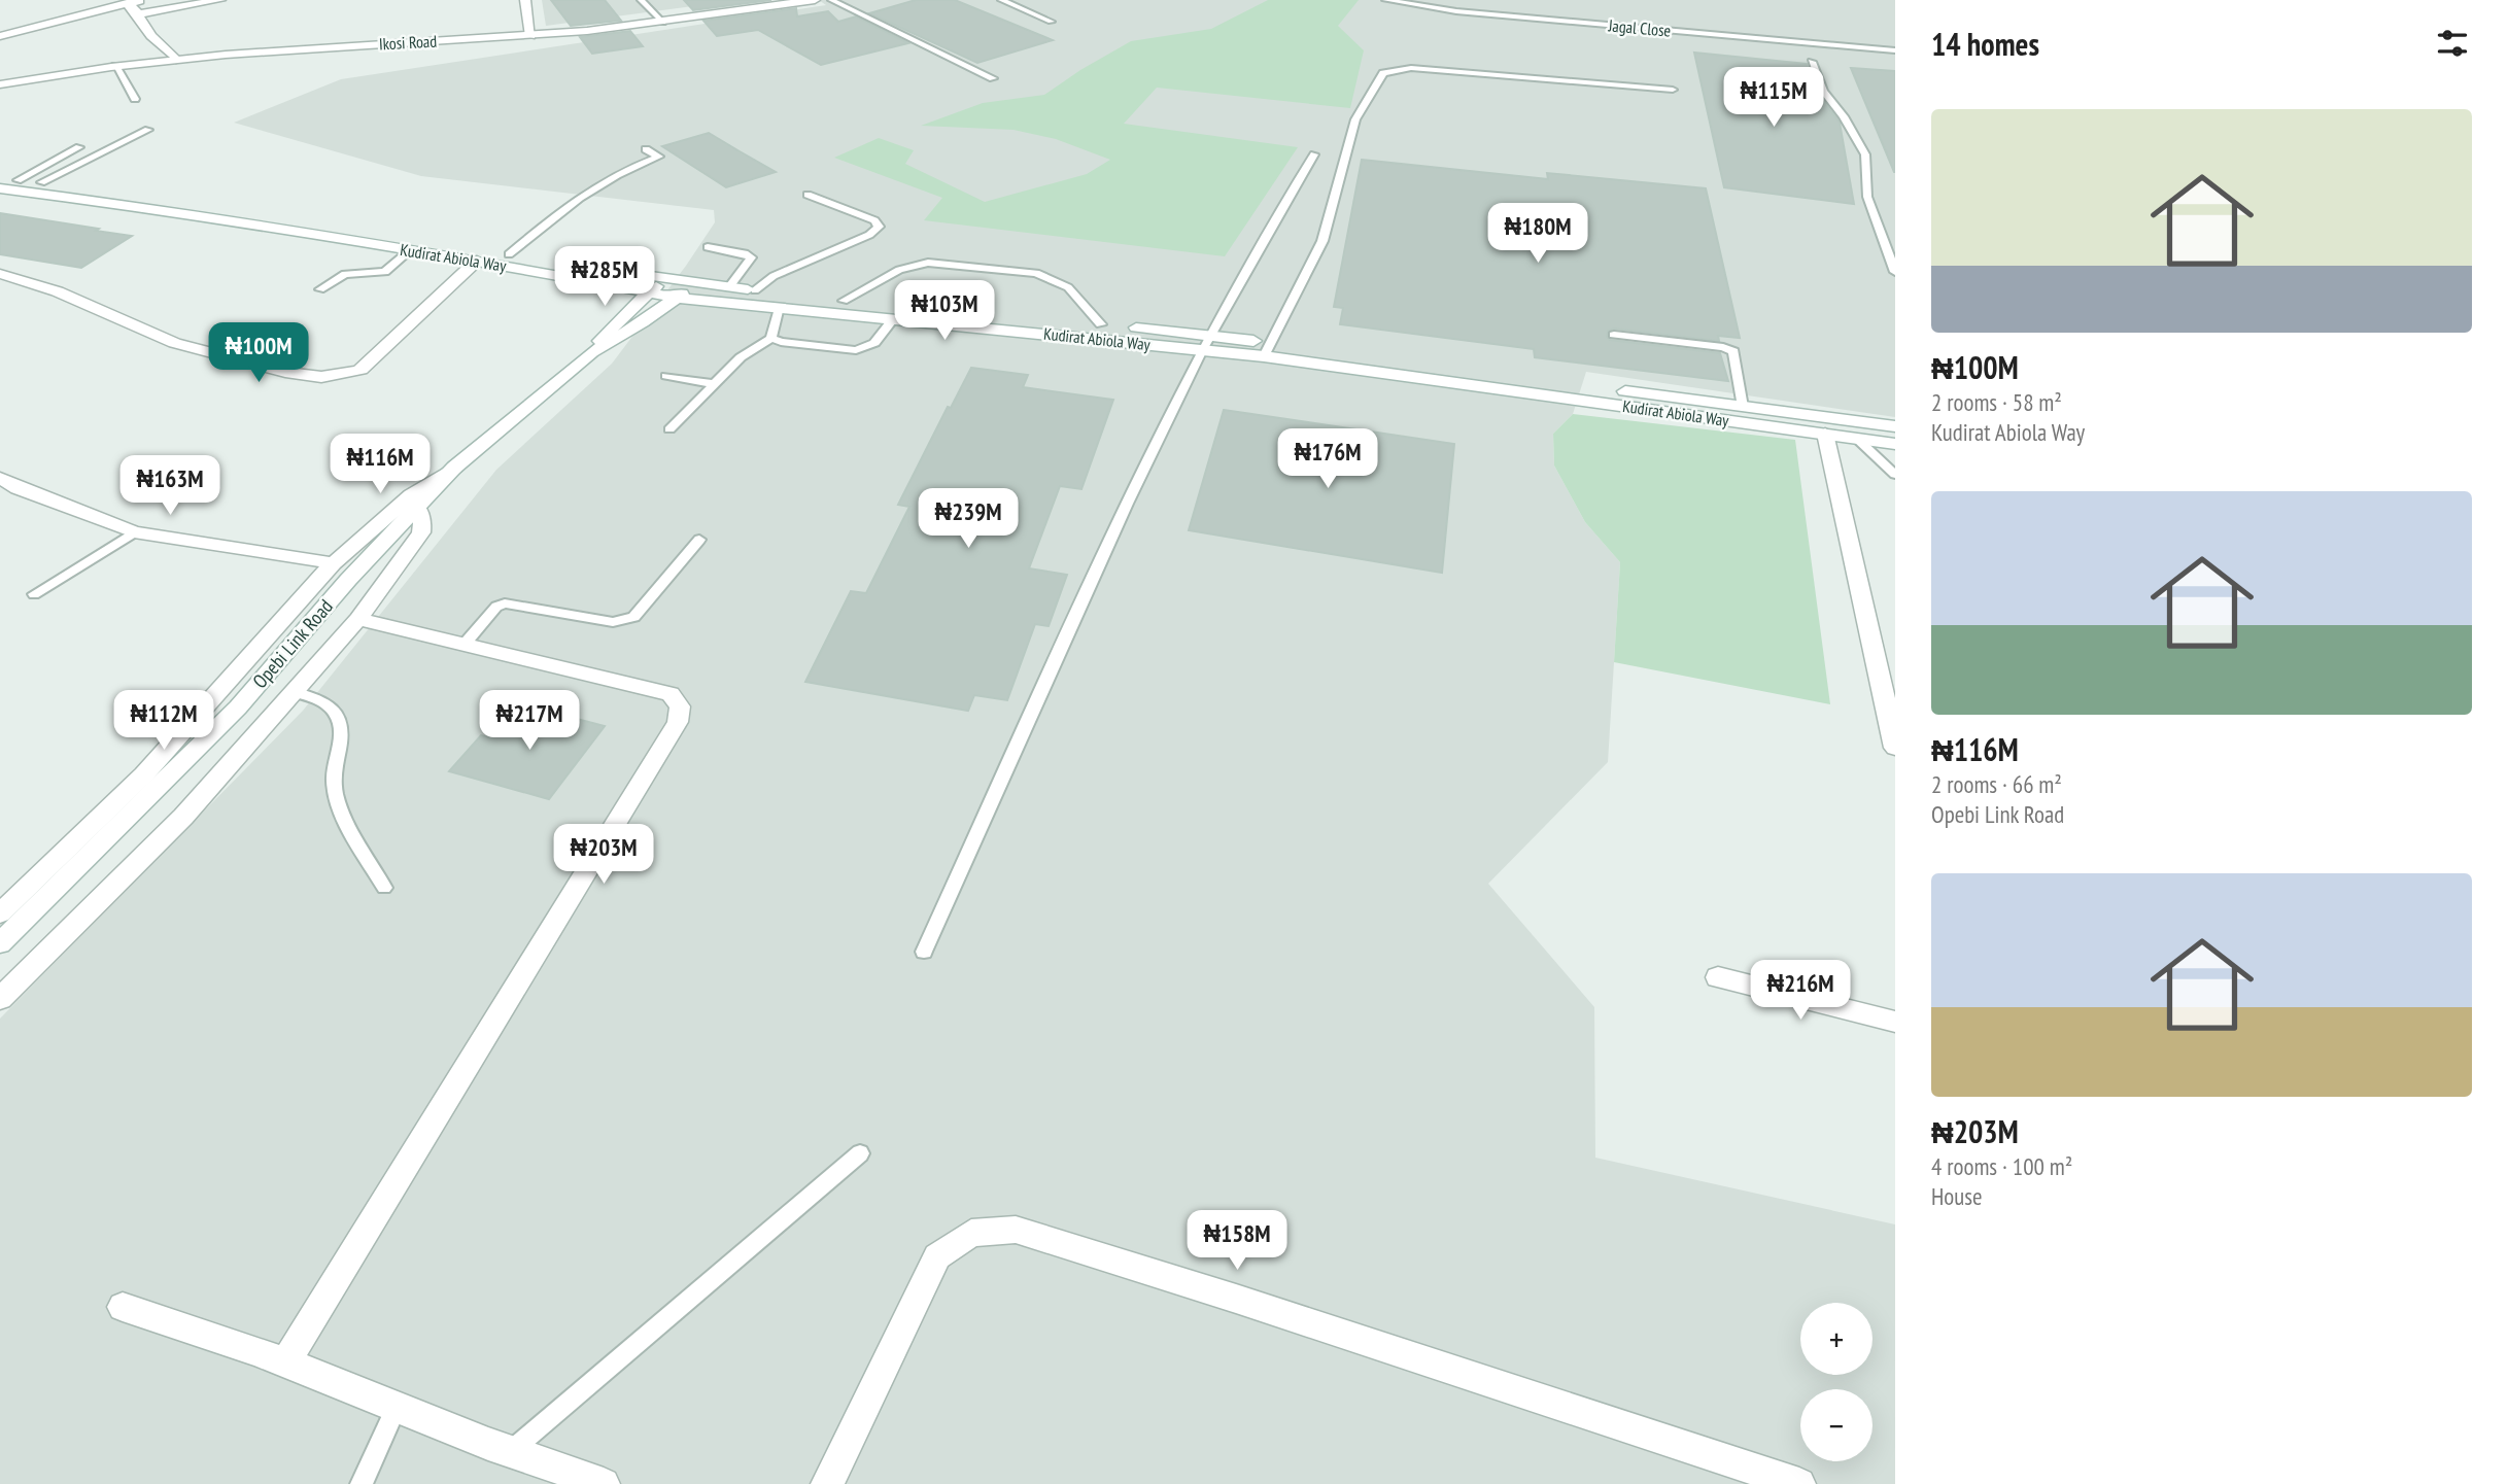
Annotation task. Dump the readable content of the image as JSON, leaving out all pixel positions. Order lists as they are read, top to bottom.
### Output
{
  "streets": {
    "street": ["Ikosi Road", "Kudirat Abiola Way", "Opebi Link Road"],
    "lane": ["Jagal Close"]
  },
  "crossings": [
    ["Kudirat Abiola Way", "Opebi Link Road"]
  ],
  "page": {
    "heading": "14 homes",
    "price": [
      "₦115M",
      "₦180M",
      "₦285M",
      "₦103M",
      "₦100M",
      "₦176M",
      "₦116M",
      "₦163M",
      "₦239M",
      "₦112M",
      "₦217M",
      "₦203M",
      "₦216M",
      "₦158M"
    ],
    "list": [
      {
        "name": "₦100M",
        "note": "2 rooms · 58 m² · Kudirat Abiola Way"
      },
      {
        "name": "₦116M",
        "note": "2 rooms · 66 m² · Opebi Link Road"
      },
      {
        "name": "₦203M",
        "note": "4 rooms · 100 m² · House"
      }
    ],
    "map_buttons": ["+", "−"]
  }
}
